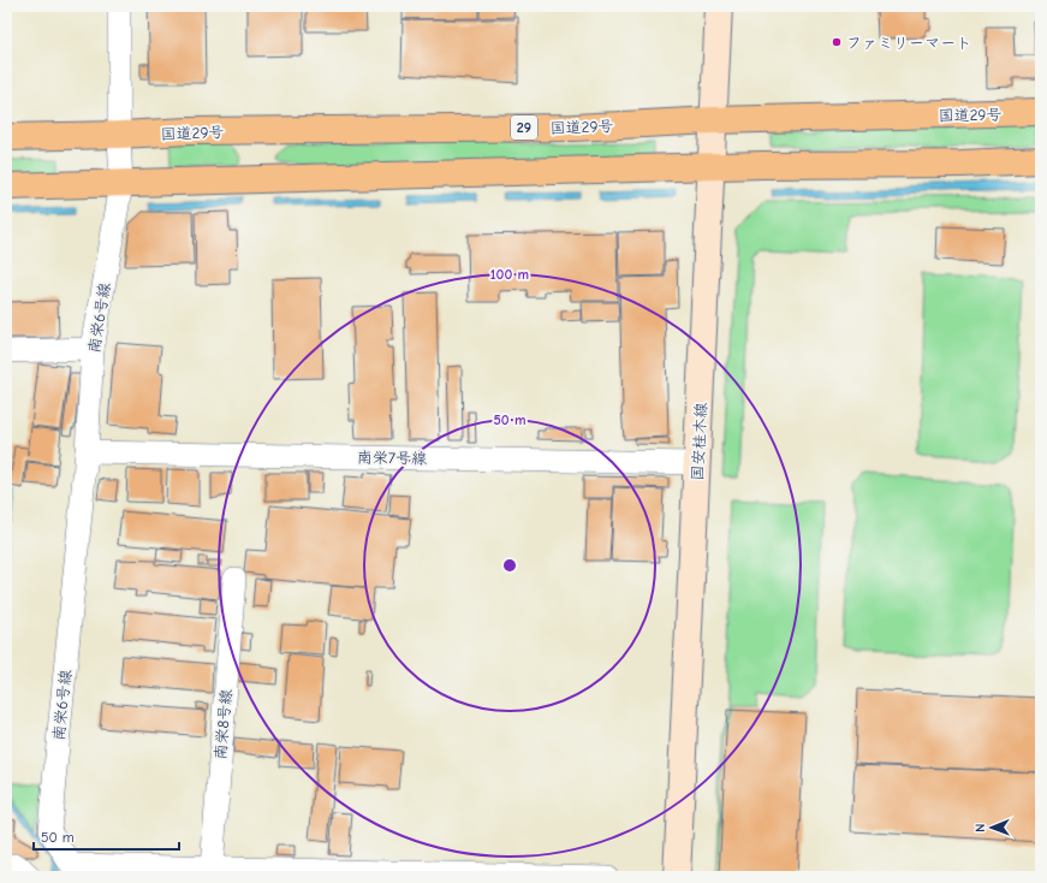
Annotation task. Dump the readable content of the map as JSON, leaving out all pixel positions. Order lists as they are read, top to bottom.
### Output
{
  "streets": {
    "highway": ["国道29号", "29"],
    "main road": ["国安桂木線"],
    "street": ["南栄6号線", "南栄7号線", "南栄8号線"]
  },
  "crossings": [
    ["国道29号", "南栄6号線"],
    ["国道29号", "国安桂木線"],
    ["南栄6号線", "南栄7号線"],
    ["南栄6号線", "南栄8号線"],
    ["国安桂木線", "南栄7号線"]
  ],
  "places": ["ファミリーマート"],
  "scale_bar": "50 m",
  "north": "left",
  "rings": ["100 m", "50 m"]
}
